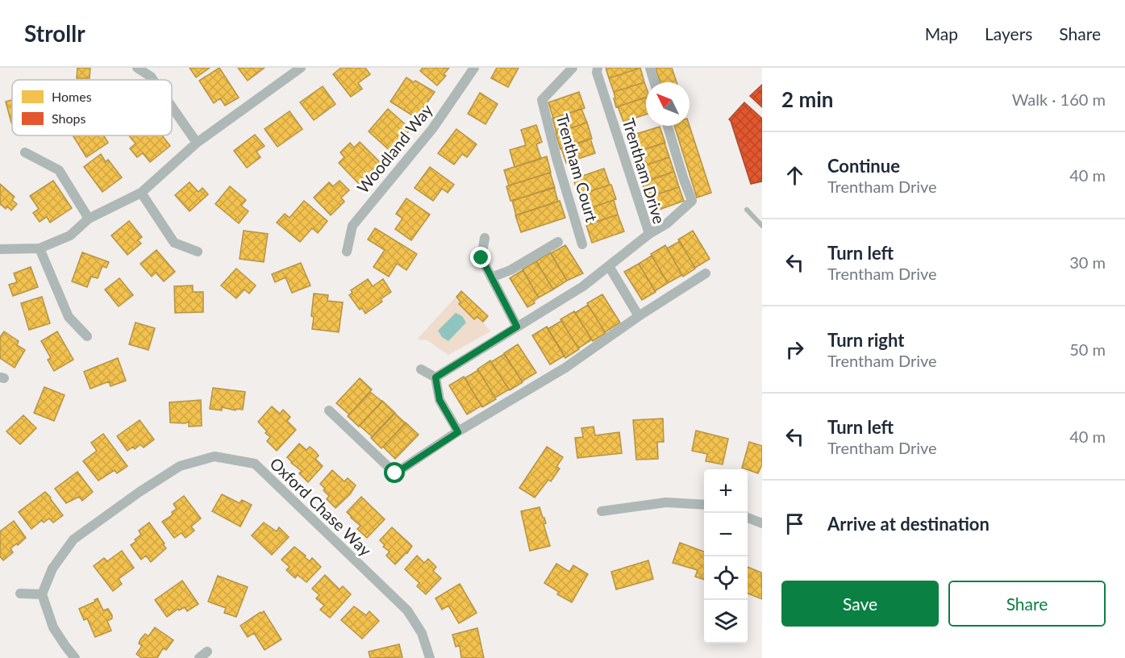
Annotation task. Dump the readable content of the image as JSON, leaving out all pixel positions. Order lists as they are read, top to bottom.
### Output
{
  "streets": {
    "street": [
      "Woodland Way",
      "Trentham Court",
      "Trentham Drive",
      "Oxford Chase Way"
    ]
  },
  "legend": ["Homes", "Shops"],
  "north": "top left",
  "page": {
    "header": "Strollr",
    "nav": ["Map", "Layers", "Share"],
    "heading": ["2 min", "Walk · 160 m"],
    "list": [
      ["Continue", "Trentham Drive", "40 m"],
      ["Turn left", "Trentham Drive", "30 m"],
      ["Turn right", "Trentham Drive", "50 m"],
      ["Turn left", "Trentham Drive", "40 m"],
      "Arrive at destination"
    ],
    "map_buttons": ["+", "−"],
    "buttons": ["Save", "Share"]
  }
}
